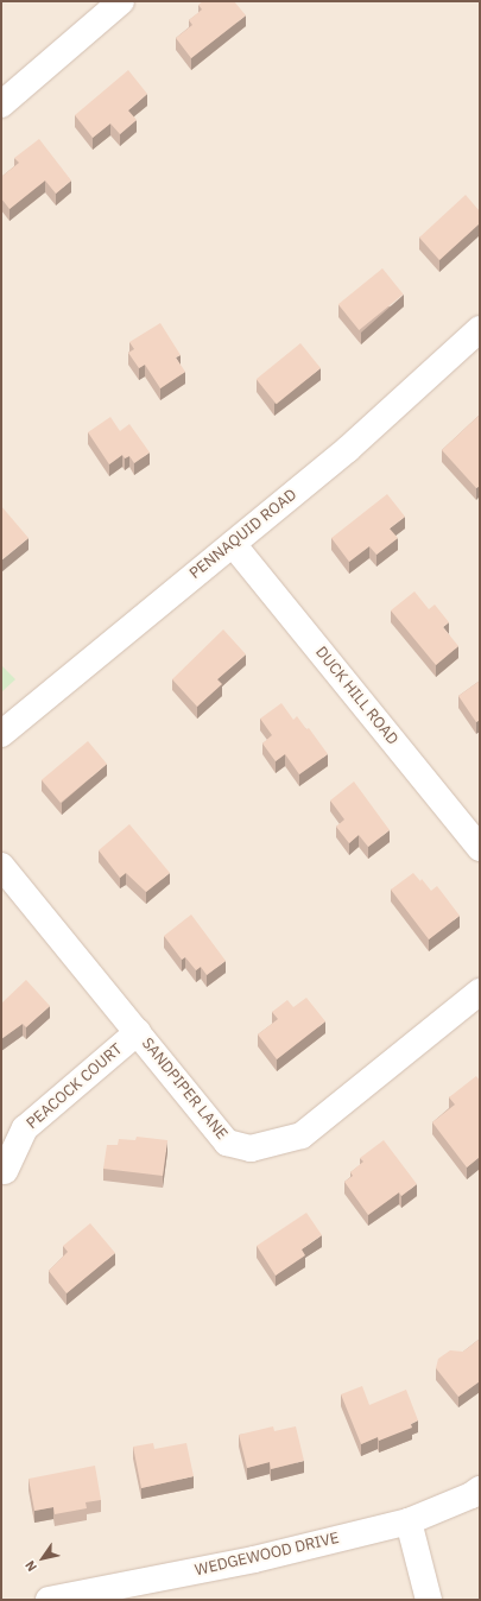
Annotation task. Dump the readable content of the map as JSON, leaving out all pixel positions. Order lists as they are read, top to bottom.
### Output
{
  "streets": {
    "street": [
      "PENNAQUID ROAD",
      "DUCK HILL ROAD",
      "PEACOCK COURT",
      "SANDPIPER LANE",
      "WEDGEWOOD DRIVE"
    ]
  },
  "crossings": [
    ["PENNAQUID ROAD", "DUCK HILL ROAD"],
    ["PEACOCK COURT", "SANDPIPER LANE"]
  ],
  "north": "bottom left"
}
